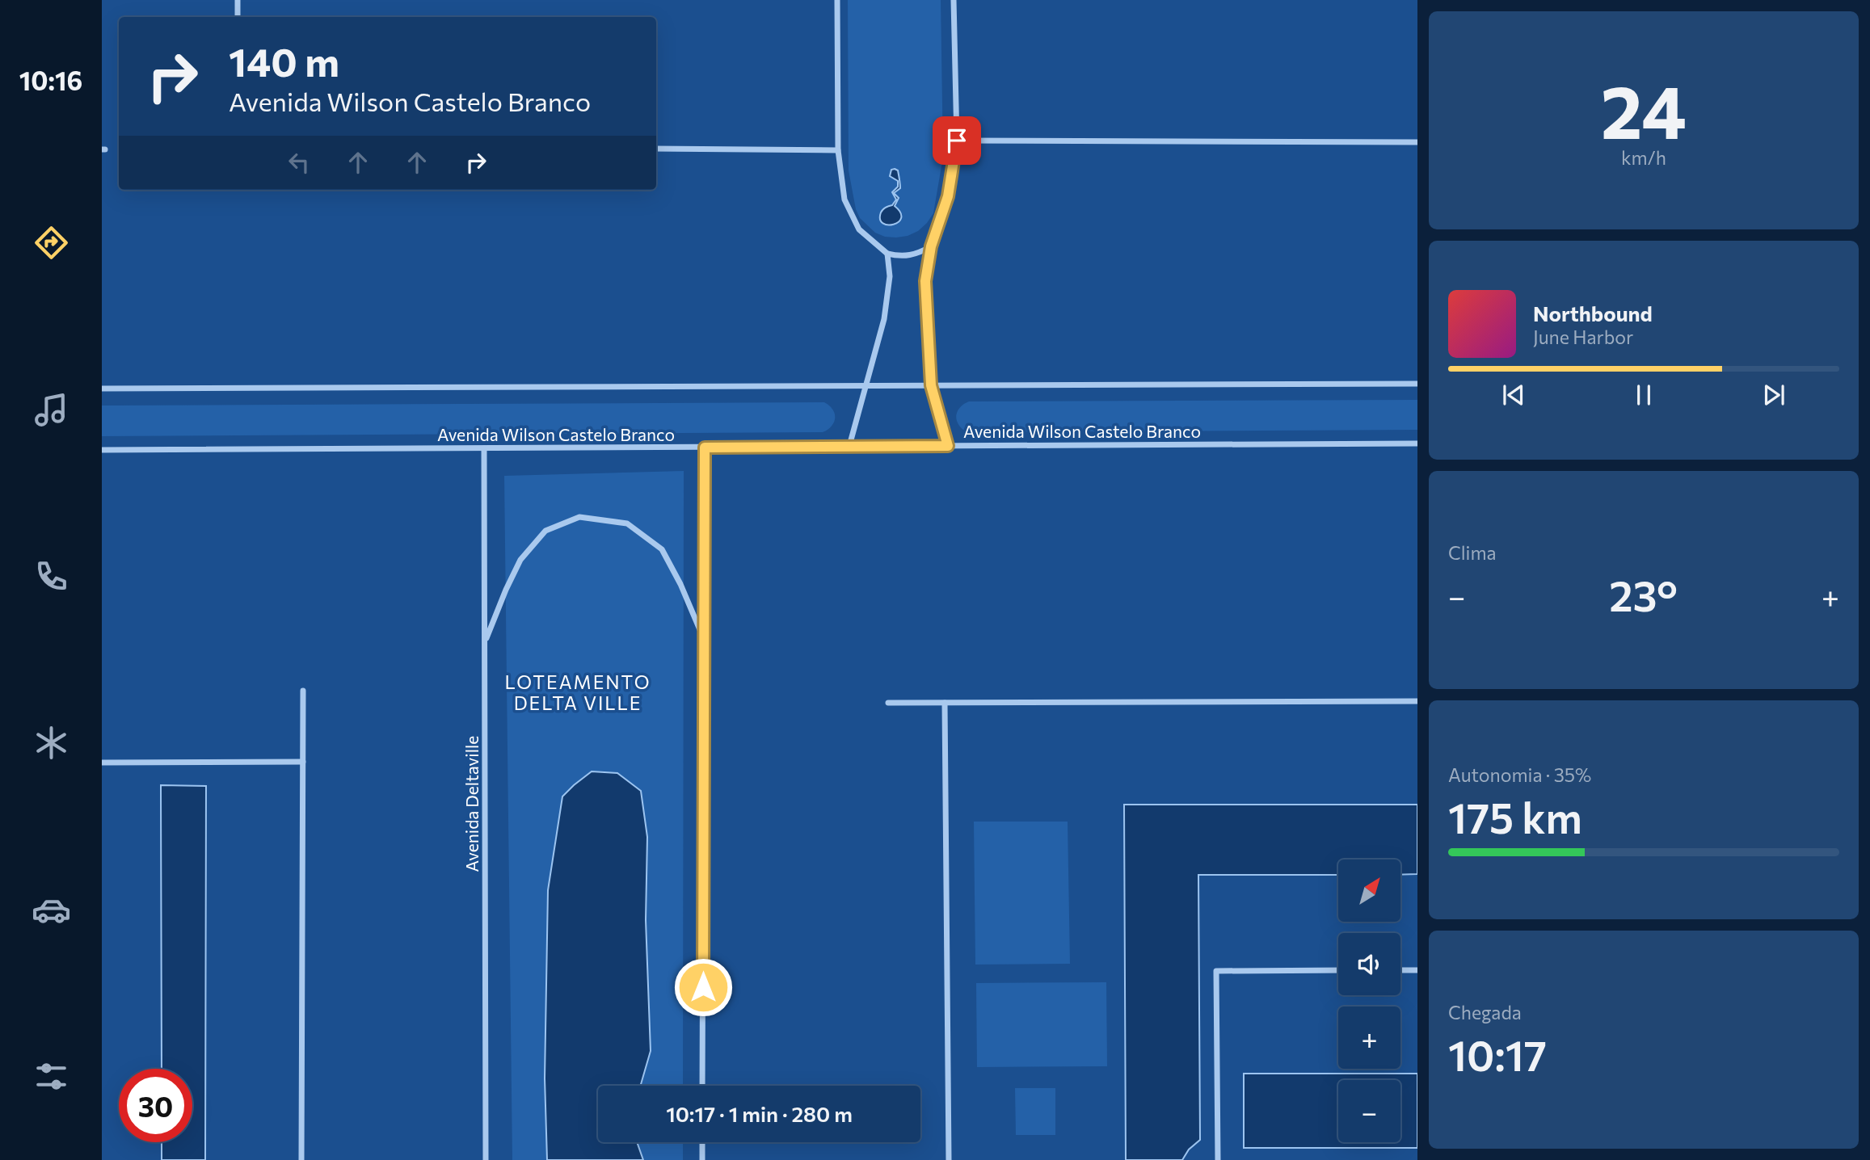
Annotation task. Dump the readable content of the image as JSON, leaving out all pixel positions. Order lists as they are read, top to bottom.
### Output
{
  "streets": {
    "street": ["Avenida Wilson Castelo Branco", "Avenida Deltaville"]
  },
  "crossings": [
    ["Avenida Wilson Castelo Branco", "Avenida Deltaville"]
  ],
  "districts": ["LOTEAMENTO DELTA VILLE"],
  "north": "top right",
  "page": {
    "tabs": "10:16",
    "tile": [
      ["24", "km/h"],
      "Clima",
      ["Autonomia · 35%", "175 km"],
      ["Chegada", "10:17"]
    ],
    "turn": ["140 m", "Avenida Wilson Castelo Branco"],
    "song": ["Northbound", "June Harbor"],
    "heat": ["−", "23°", "+"],
    "map_buttons": ["+", "−"],
    "limit": "30",
    "trip": "10:17 · 1 min · 280 m"
  }
}
